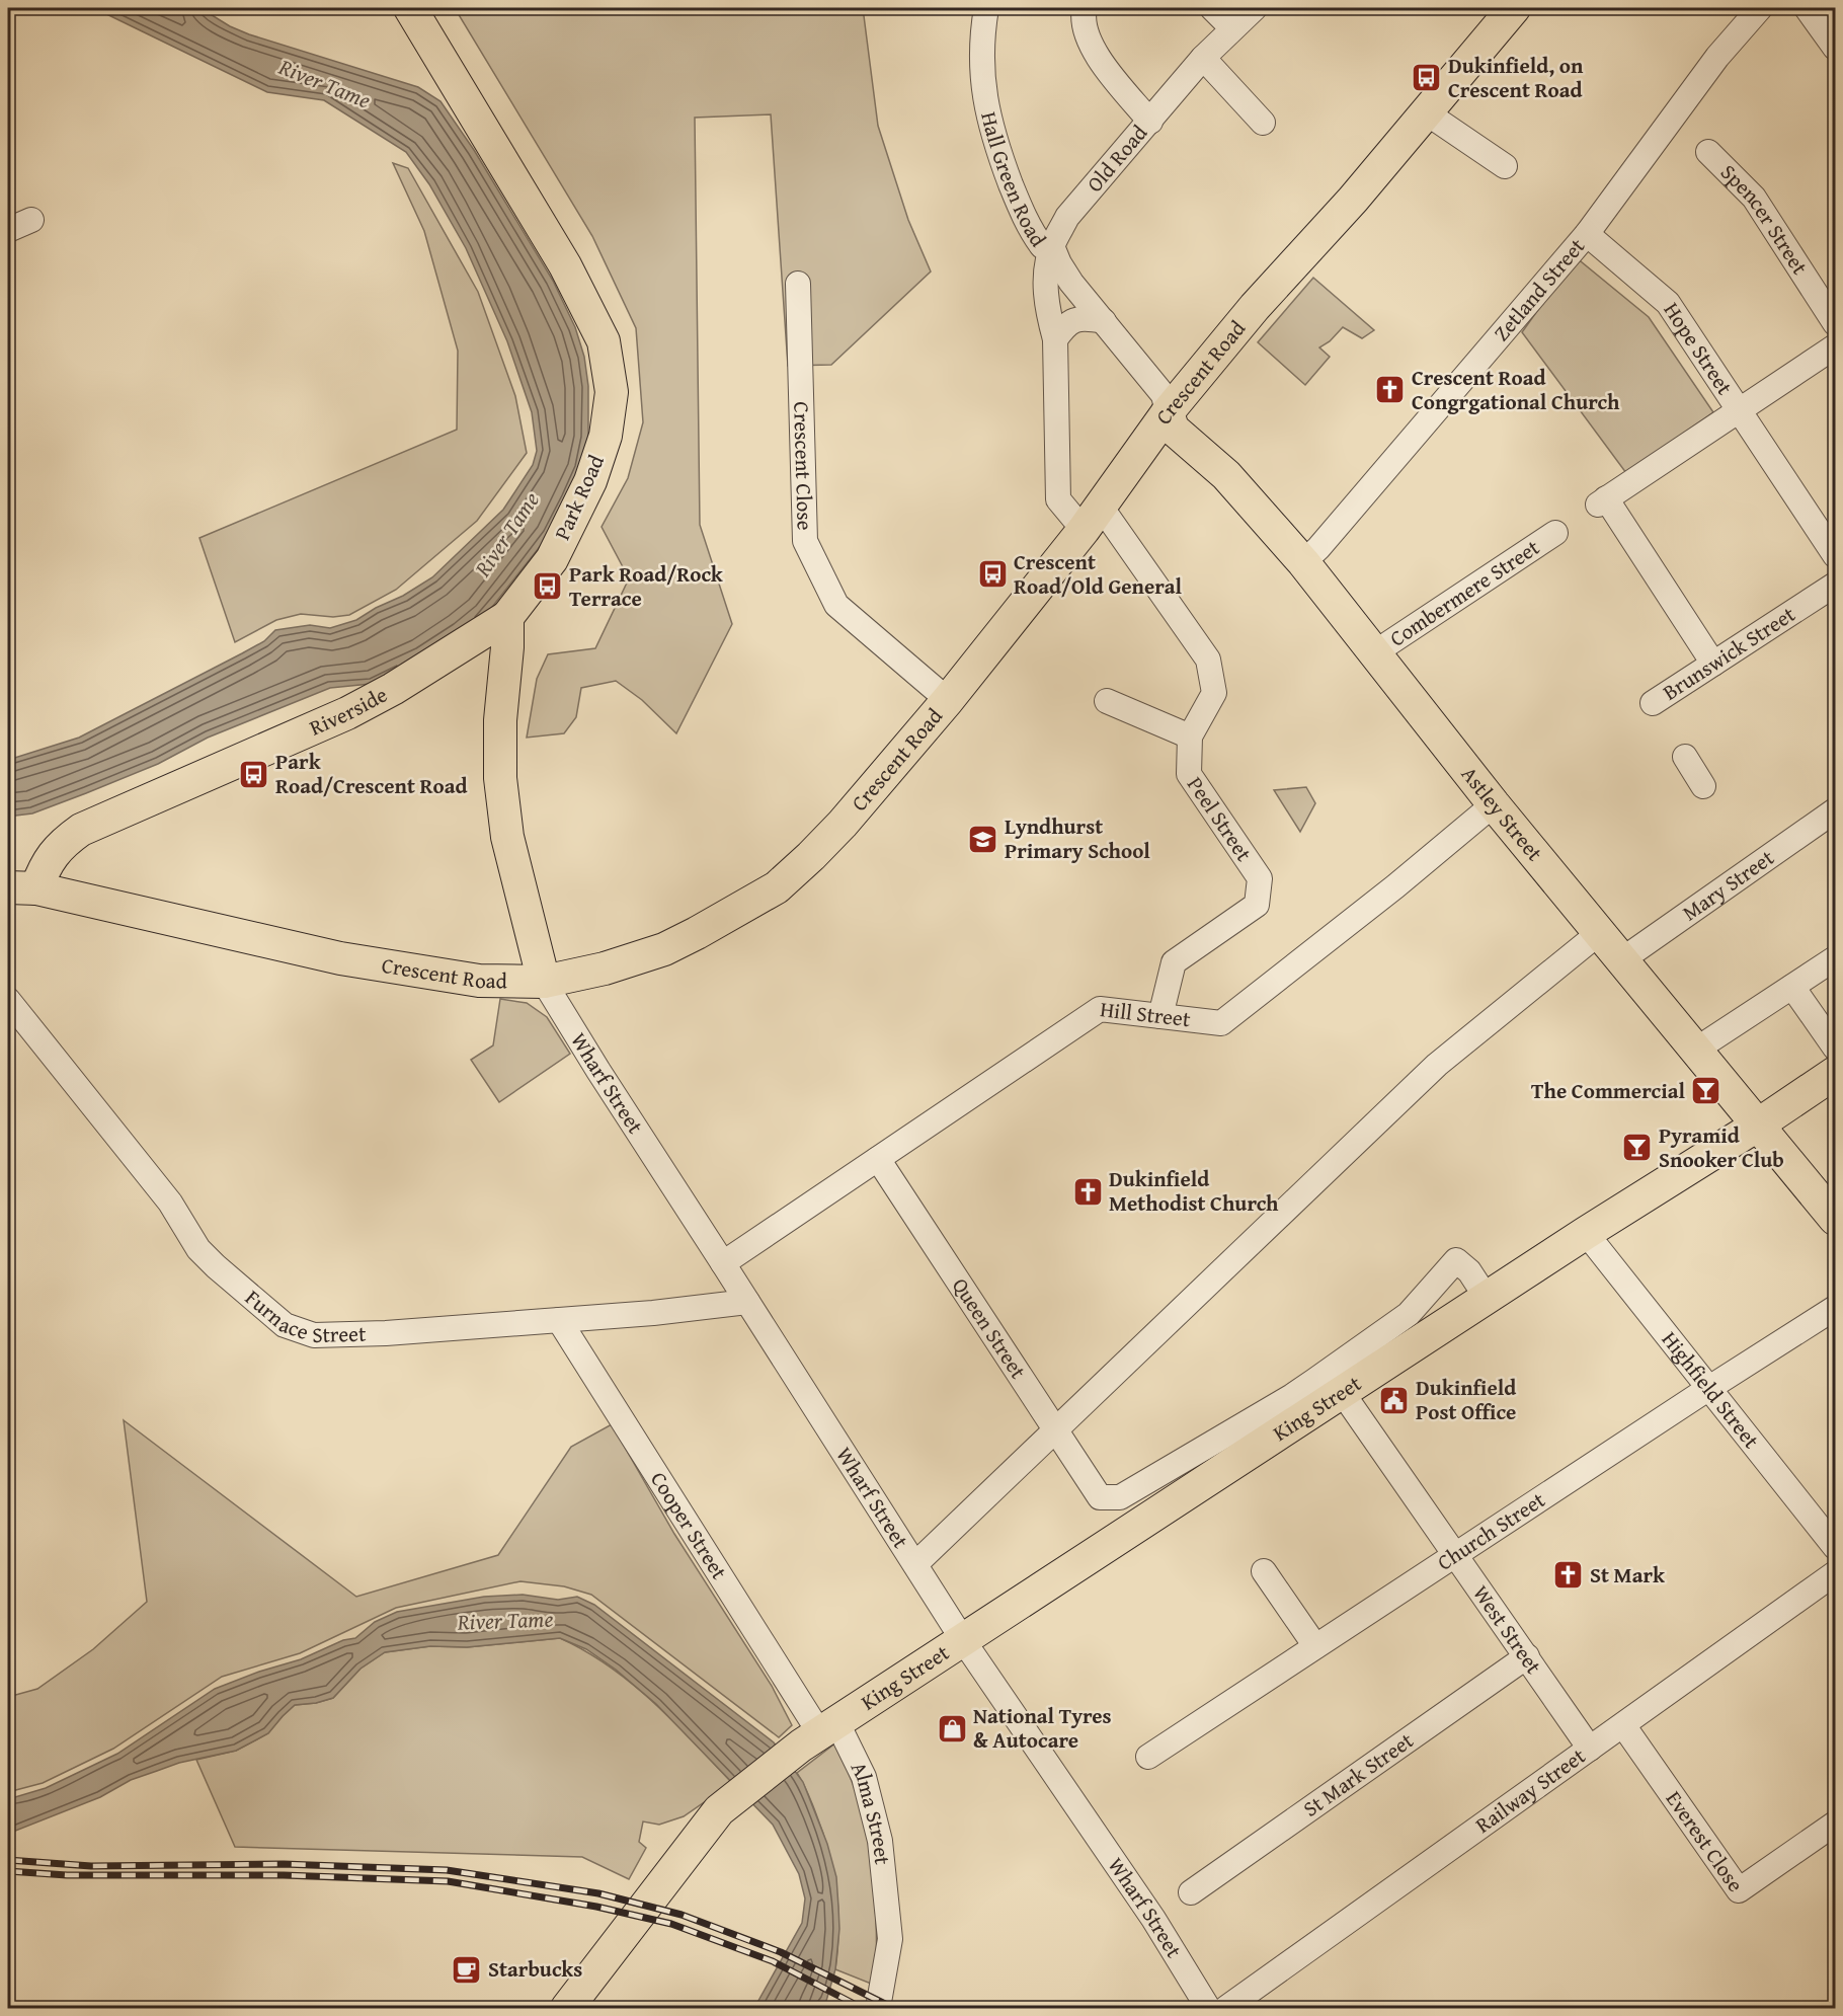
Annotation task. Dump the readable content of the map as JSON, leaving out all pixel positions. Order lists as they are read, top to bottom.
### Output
{
  "streets": {
    "main road": [
      "Crescent Road",
      "Park Road",
      "Riverside",
      "Astley Street",
      "King Street"
    ],
    "street": [
      "Old Road",
      "Hall Green Road",
      "Spencer Street",
      "Zetland Street",
      "Hope Street",
      "Crescent Close",
      "Combermere Street",
      "Brunswick Street",
      "Peel Street",
      "Mary Street",
      "Hill Street",
      "Wharf Street",
      "Furnace Street",
      "Queen Street",
      "Highfield Street",
      "Cooper Street",
      "Church Street",
      "West Street",
      "St Mark Street",
      "Railway Street",
      "Alma Street",
      "Everest Close"
    ]
  },
  "crossings": [
    ["Old Road", "Hall Green Road"],
    ["Old Road", "Crescent Road"],
    ["Old Road", "Peel Street"],
    ["Hall Green Road", "Crescent Road"],
    ["Hall Green Road", "Astley Street"],
    ["Zetland Street", "Hope Street"],
    ["Zetland Street", "Astley Street"],
    ["Crescent Road", "Crescent Close"],
    ["Crescent Road", "Riverside"],
    ["Crescent Road", "Astley Street"],
    ["Crescent Road", "Peel Street"],
    ["Crescent Road", "Wharf Street"],
    ["Park Road", "Riverside"],
    ["Combermere Street", "Astley Street"],
    ["Astley Street", "Mary Street"],
    ["Astley Street", "Hill Street"],
    ["Astley Street", "King Street"],
    ["Peel Street", "Hill Street"],
    ["Hill Street", "Wharf Street"],
    ["Hill Street", "Queen Street"],
    ["Wharf Street", "Furnace Street"],
    ["Wharf Street", "King Street"],
    ["Furnace Street", "Cooper Street"],
    ["Queen Street", "King Street"],
    ["Highfield Street", "King Street"],
    ["Highfield Street", "Church Street"],
    ["King Street", "Cooper Street"],
    ["King Street", "West Street"],
    ["King Street", "Alma Street"],
    ["Cooper Street", "Alma Street"],
    ["Church Street", "West Street"],
    ["West Street", "St Mark Street"],
    ["West Street", "Railway Street"],
    ["Railway Street", "Everest Close"]
  ],
  "water": ["River Tame"],
  "places": {
    "bus stop": [
      "Dukinfield, on Crescent Road",
      "Crescent Road/Old General",
      "Park Road/Rock Terrace",
      "Park Road/Crescent Road"
    ],
    "church": ["Crescent Road Congrgational Church", "Dukinfield Methodist Church", "St Mark"],
    "school or university": ["Lyndhurst Primary School"],
    "bar": ["The Commercial", "Pyramid Snooker Club"],
    "public building": ["Dukinfield Post Office"],
    "shop": ["National Tyres & Autocare"],
    "cafe": ["Starbucks"]
  }
}
